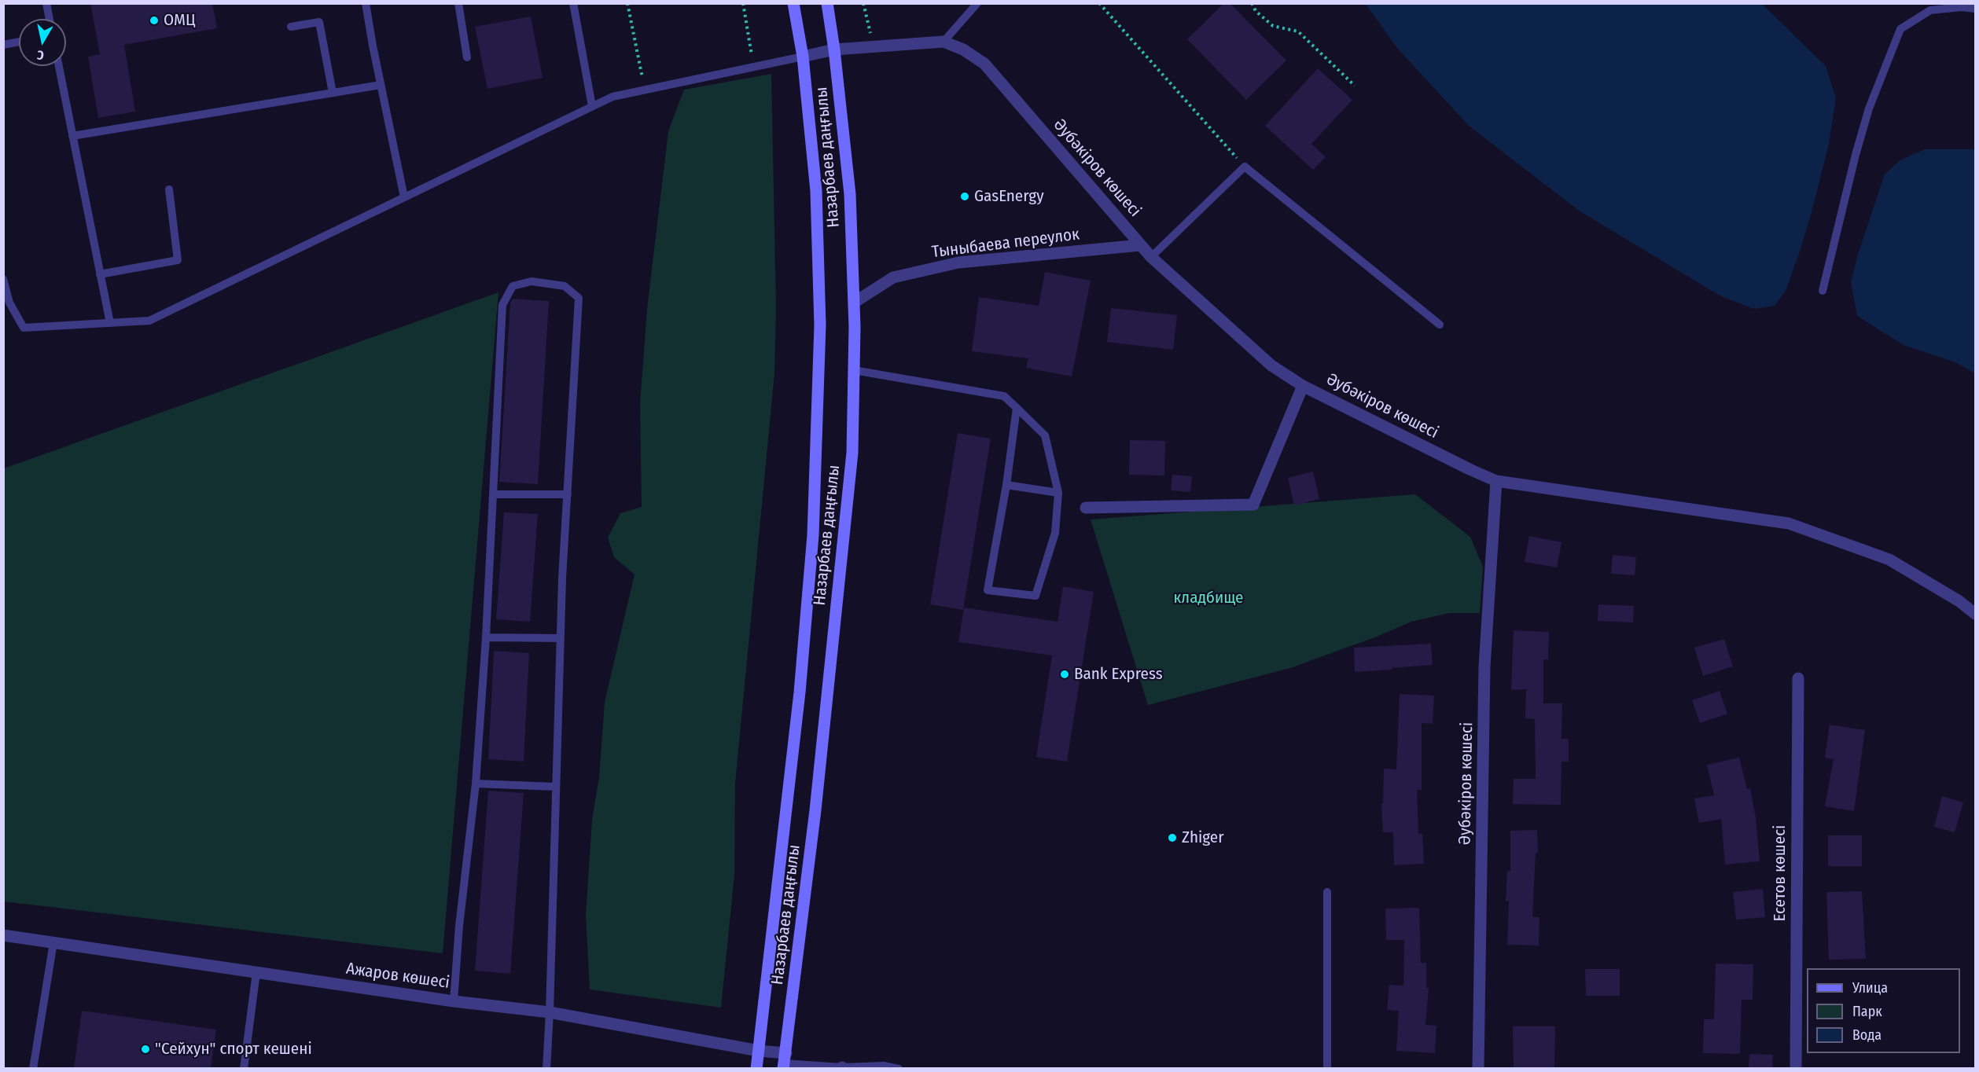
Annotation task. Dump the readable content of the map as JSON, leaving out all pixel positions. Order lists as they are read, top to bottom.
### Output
{
  "streets": {
    "main road": ["Назарбаев даңғылы"],
    "street": [
      "Әубәкіров көшесі",
      "Тыныбаева переулок",
      "Есетов көшесі",
      "Ажаров көшесі"
    ]
  },
  "crossings": [
    ["Назарбаев даңғылы", "Әубәкіров көшесі"],
    ["Назарбаев даңғылы", "Тыныбаева переулок"],
    ["Назарбаев даңғылы", "Ажаров көшесі"],
    ["Әубәкіров көшесі", "Тыныбаева переулок"]
  ],
  "parks": ["кладбище"],
  "places": [
    "ОМЦ",
    "GasEnergy",
    "Bank Express",
    "Zhiger",
    "\"Сейхун\" спорт кешені"
  ],
  "legend": ["Улица", "Парк", "Вода"],
  "north": "bottom"
}
